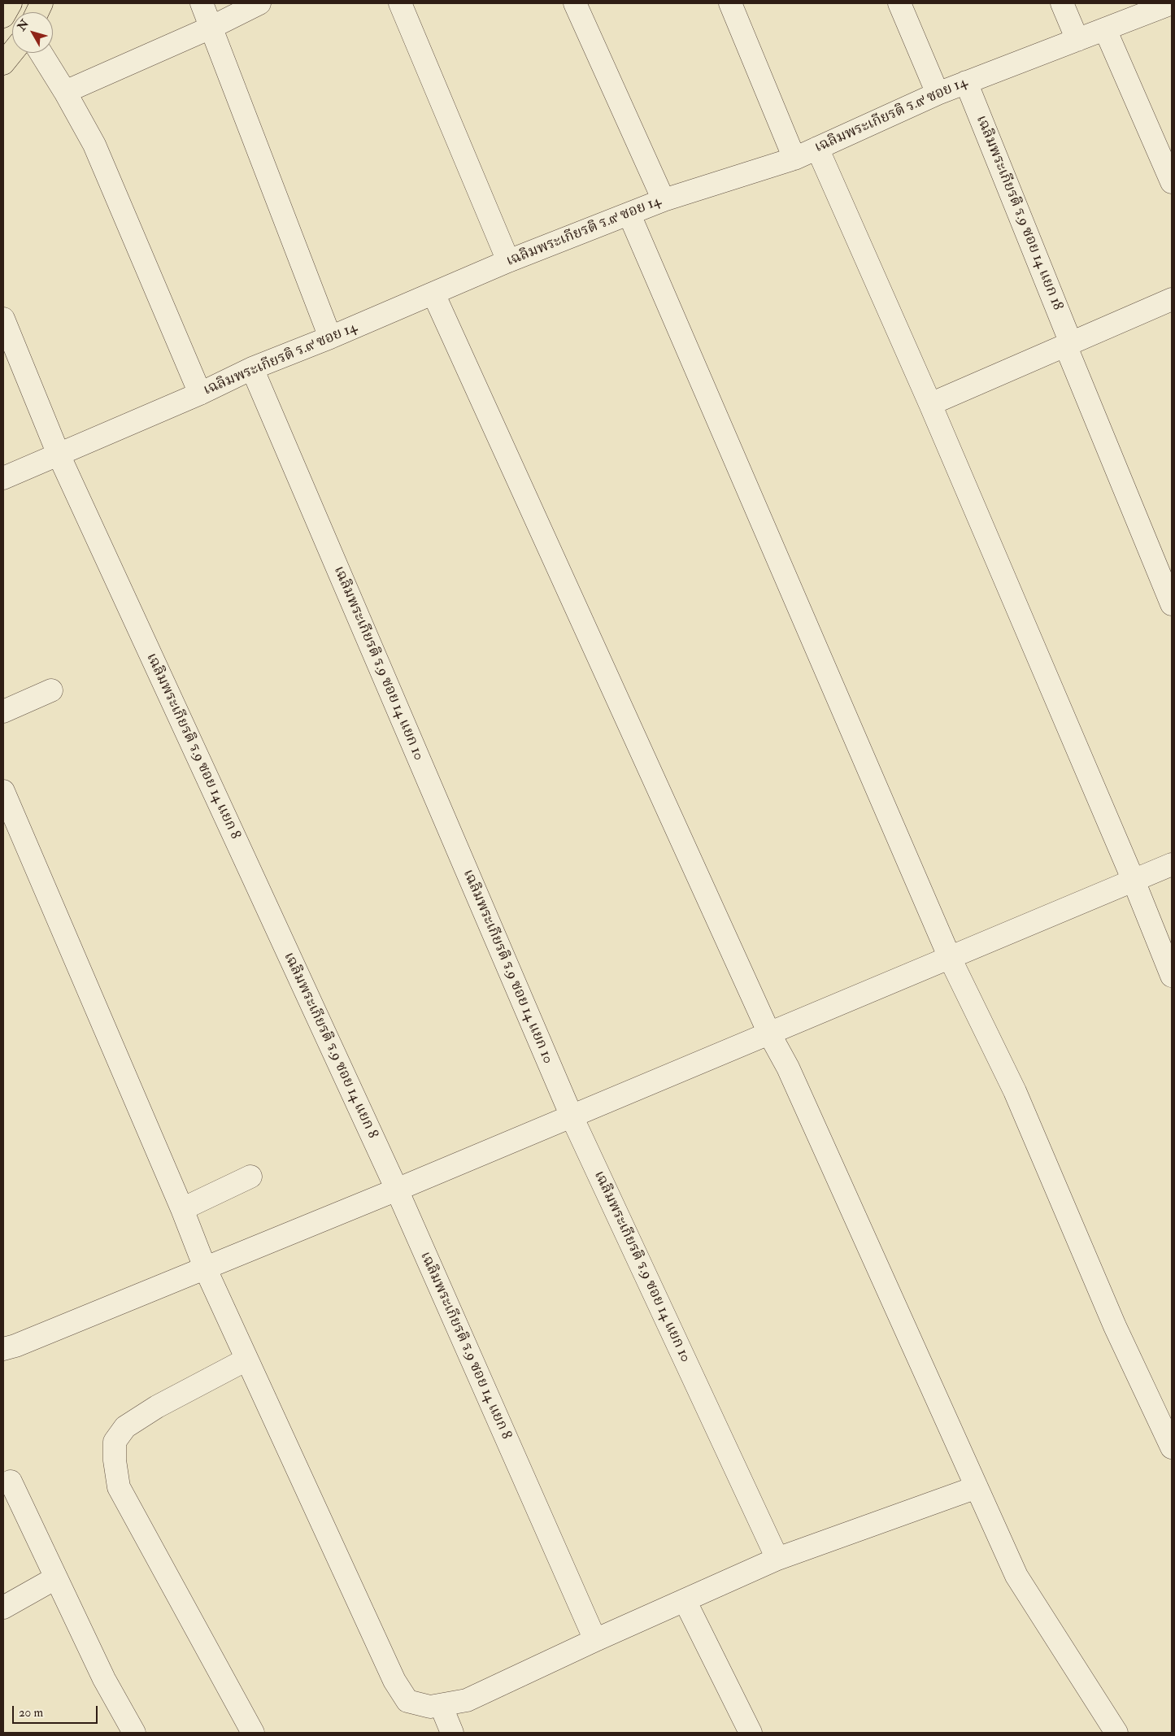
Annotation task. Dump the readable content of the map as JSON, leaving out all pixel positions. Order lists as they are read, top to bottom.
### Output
{
  "streets": {
    "street": [
      "เฉลิมพระเกียรติ ร.๙ ซอย 14",
      "เฉลิมพระเกียรติ ร.9 ซอย 14 แยก 18",
      "เฉลิมพระเกียรติ ร.9 ซอย 14 แยก 10",
      "เฉลิมพระเกียรติ ร.9 ซอย 14 แยก 8"
    ]
  },
  "crossings": [
    ["เฉลิมพระเกียรติ ร.๙ ซอย 14", "เฉลิมพระเกียรติ ร.9 ซอย 14 แยก 18"],
    ["เฉลิมพระเกียรติ ร.๙ ซอย 14", "เฉลิมพระเกียรติ ร.9 ซอย 14 แยก 10"],
    ["เฉลิมพระเกียรติ ร.๙ ซอย 14", "เฉลิมพระเกียรติ ร.9 ซอย 14 แยก 8"]
  ],
  "scale_bar": "20 m",
  "north": "top left"
}
